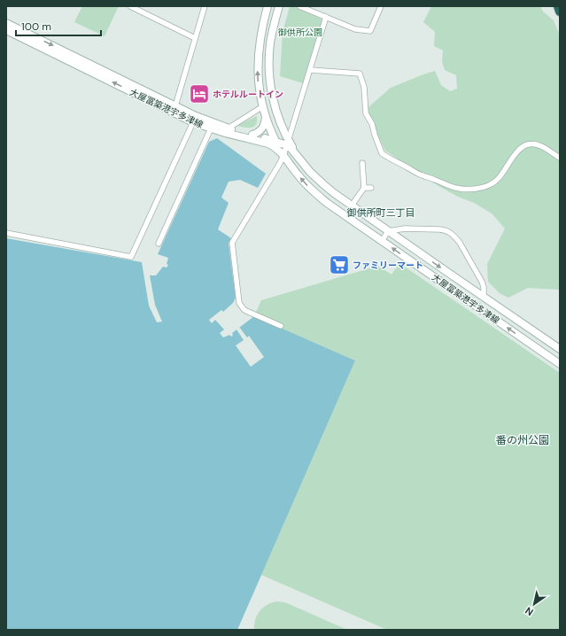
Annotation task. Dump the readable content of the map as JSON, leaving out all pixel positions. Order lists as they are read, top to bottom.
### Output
{
  "streets": {
    "main road": ["大屋冨築港宇多津線"]
  },
  "districts": ["御供所町三丁目", "番の州公園"],
  "parks": ["御供所公園"],
  "places": {
    "hotel": ["ホテルルートイン"],
    "supermarket": ["ファミリーマート"]
  },
  "scale_bar": "100 m",
  "north": "bottom left"
}
